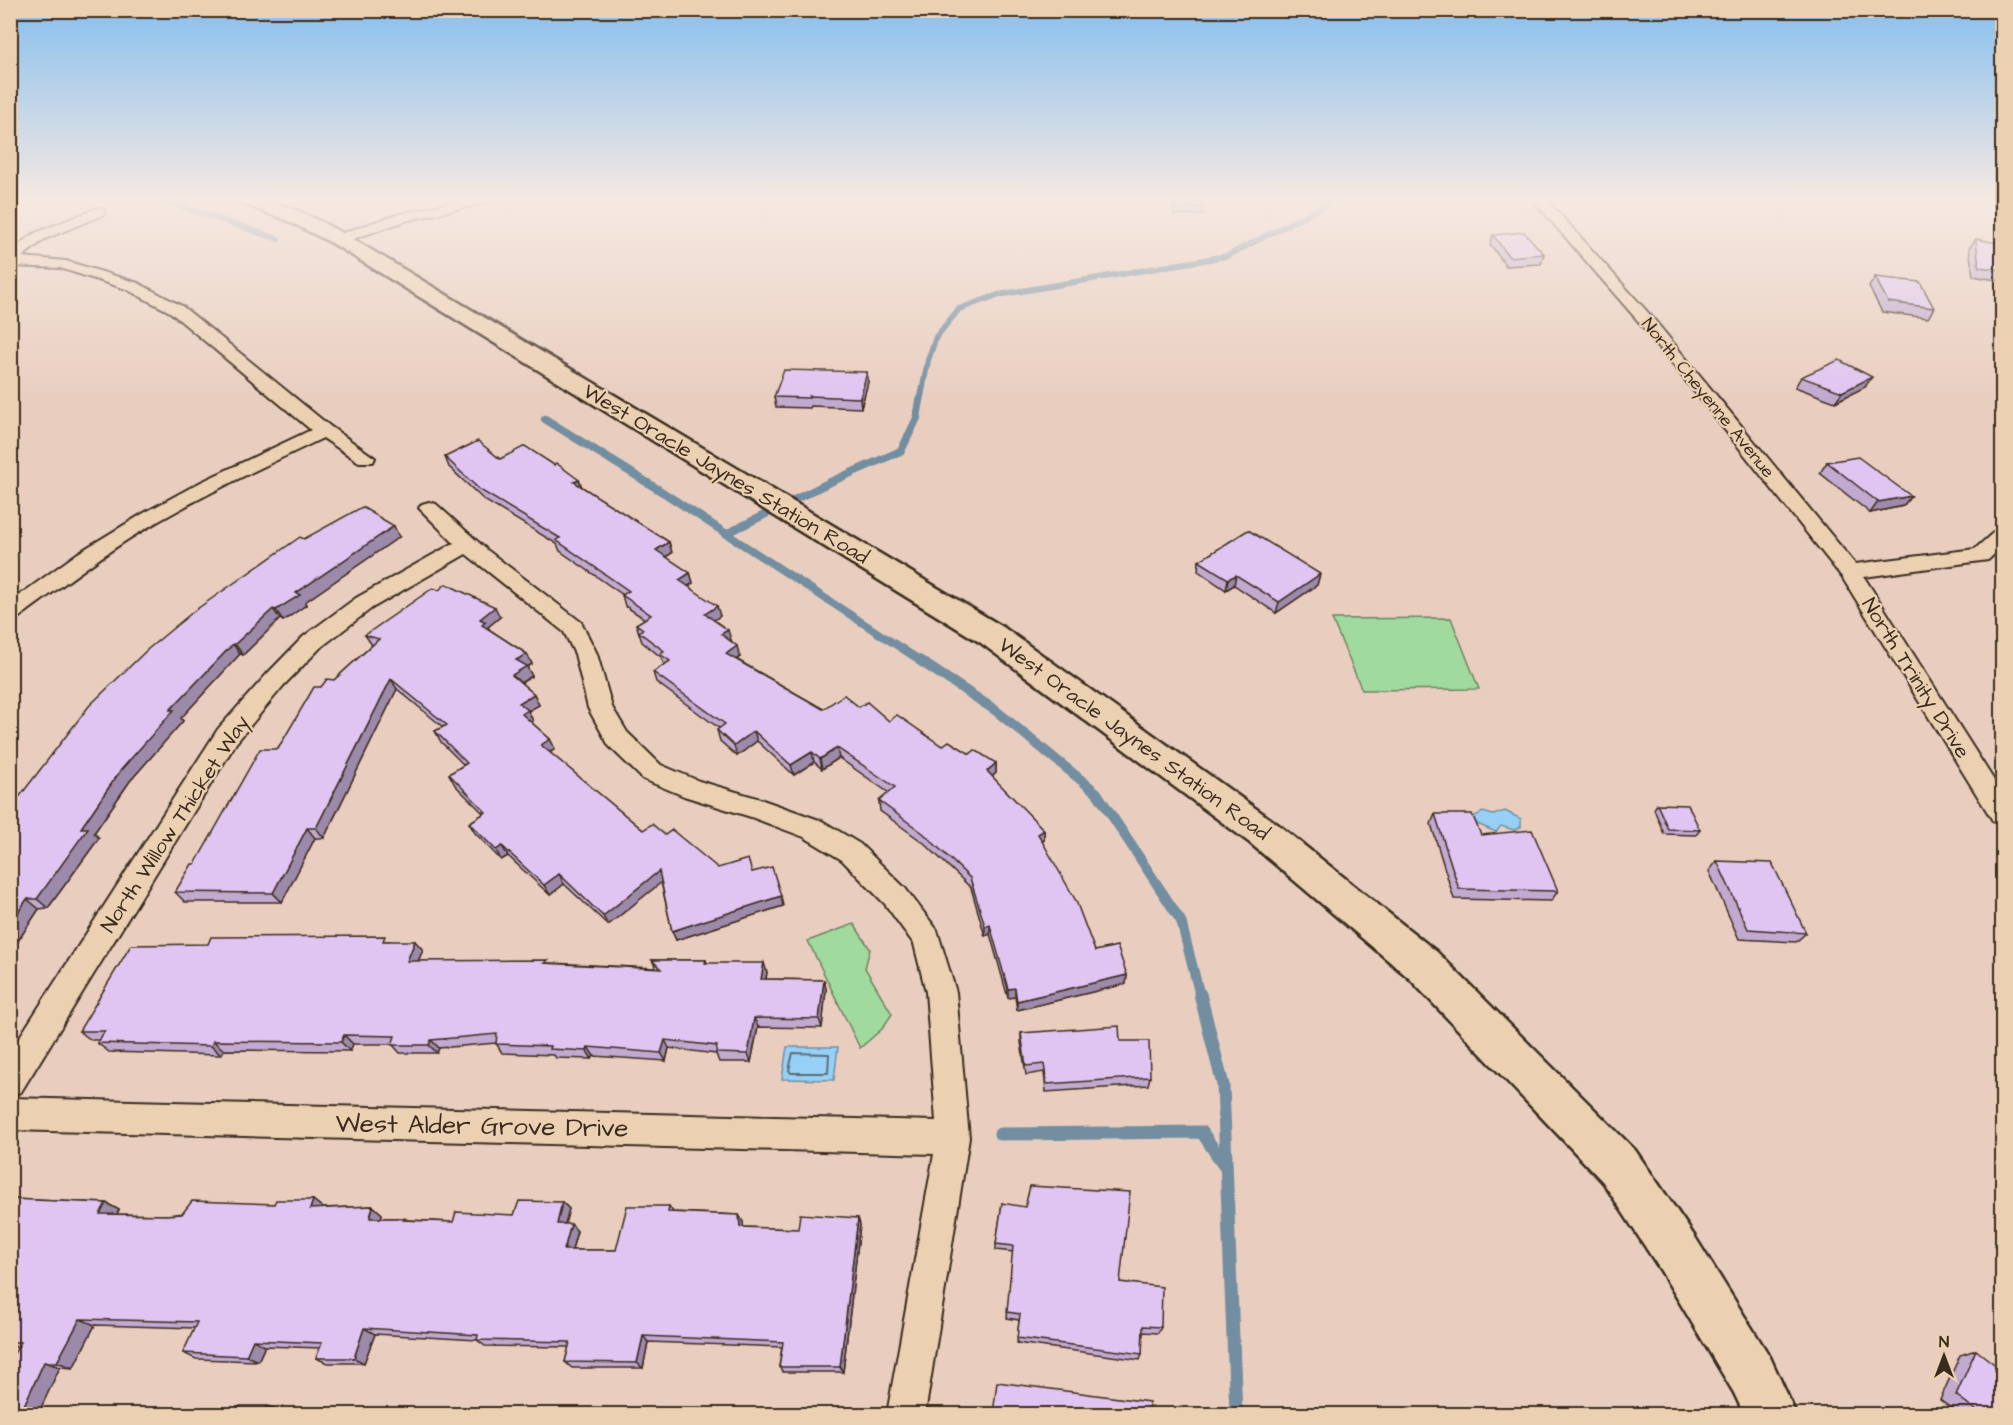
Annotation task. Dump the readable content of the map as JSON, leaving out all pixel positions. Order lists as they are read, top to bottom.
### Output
{
  "streets": {
    "street": [
      "North Cheyenne Avenue",
      "West Oracle Jaynes Station Road",
      "North Trinity Drive",
      "North Willow Thicket Way",
      "West Alder Grove Drive"
    ]
  },
  "crossings": [
    ["North Cheyenne Avenue", "North Trinity Drive"]
  ],
  "north": "top"
}
